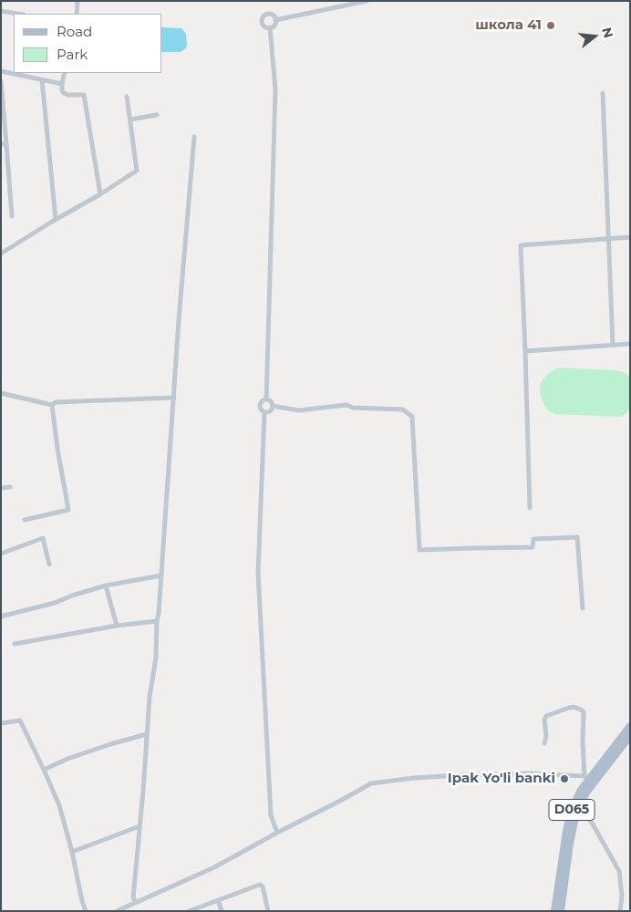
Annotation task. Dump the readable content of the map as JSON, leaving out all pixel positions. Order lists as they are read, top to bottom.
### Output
{
  "streets": {
    "main road": ["D065"]
  },
  "places": ["школа 41", "Ipak Yo'li banki"],
  "legend": ["Road", "Park"],
  "north": "right"
}
